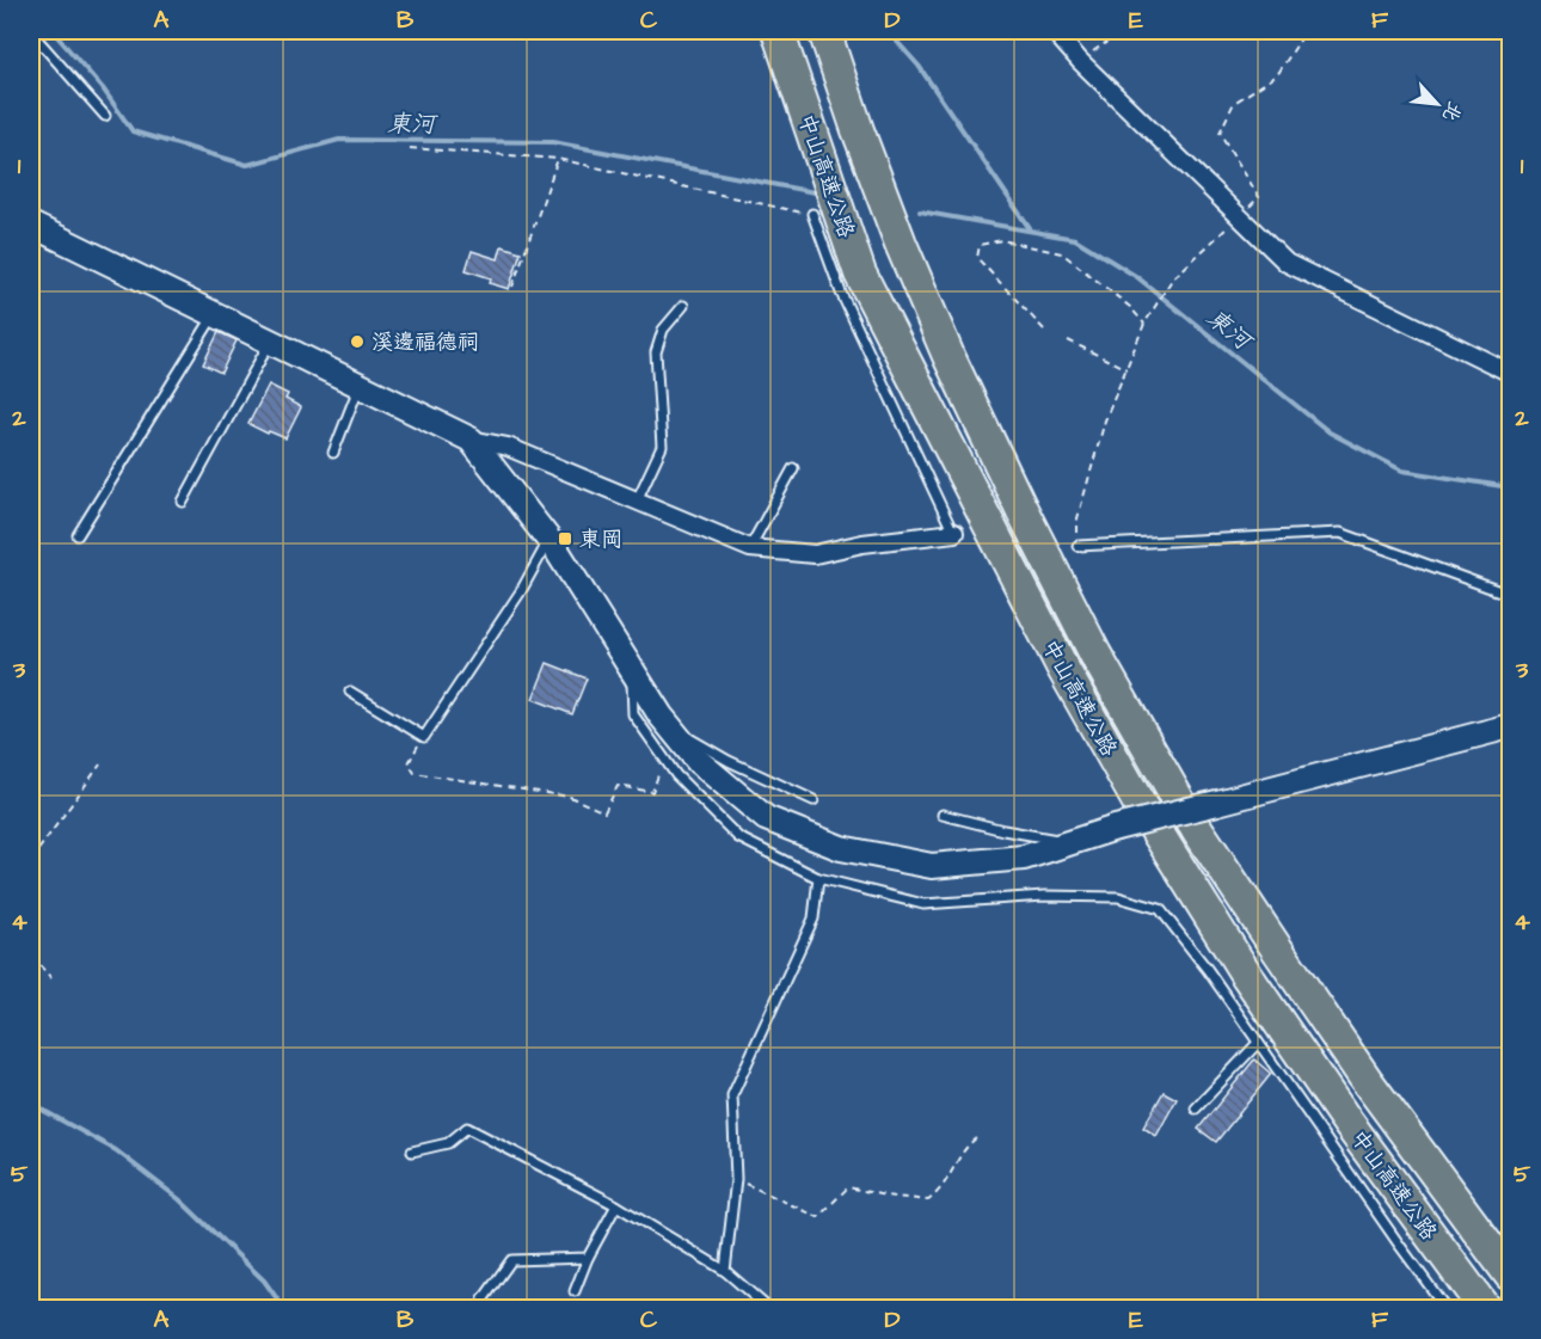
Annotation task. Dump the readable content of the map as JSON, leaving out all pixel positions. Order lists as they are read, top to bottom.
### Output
{
  "streets": {
    "highway": ["中山高速公路"]
  },
  "water": ["東河"],
  "places": {
    "other": ["溪邊福德祠"],
    "transit": ["東岡"]
  },
  "north": "bottom right",
  "grid": {
    "columns": [
      "A",
      "B",
      "C",
      "D",
      "E",
      "F"
    ],
    "rows": [
      "1",
      "2",
      "3",
      "4",
      "5"
    ]
  }
}
